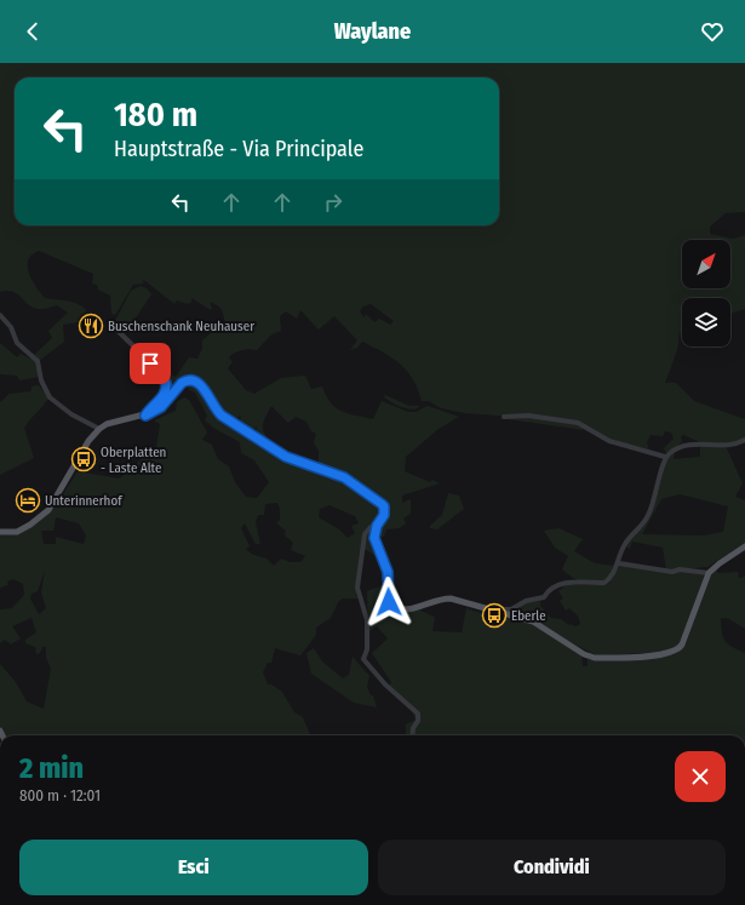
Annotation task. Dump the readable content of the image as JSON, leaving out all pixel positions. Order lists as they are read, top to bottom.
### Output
{
  "places": {
    "restaurant": ["Buschenschank Neuhauser"],
    "bus stop": ["Oberplatten - Laste Alte", "Eberle"],
    "hotel": ["Unterinnerhof"]
  },
  "north": "top right",
  "page": {
    "header": "Waylane",
    "turn": ["180 m", "Hauptstraße - Via Principale"],
    "heading": ["2 min", "800 m · 12:01"],
    "buttons": ["Esci", "Condividi"]
  }
}
